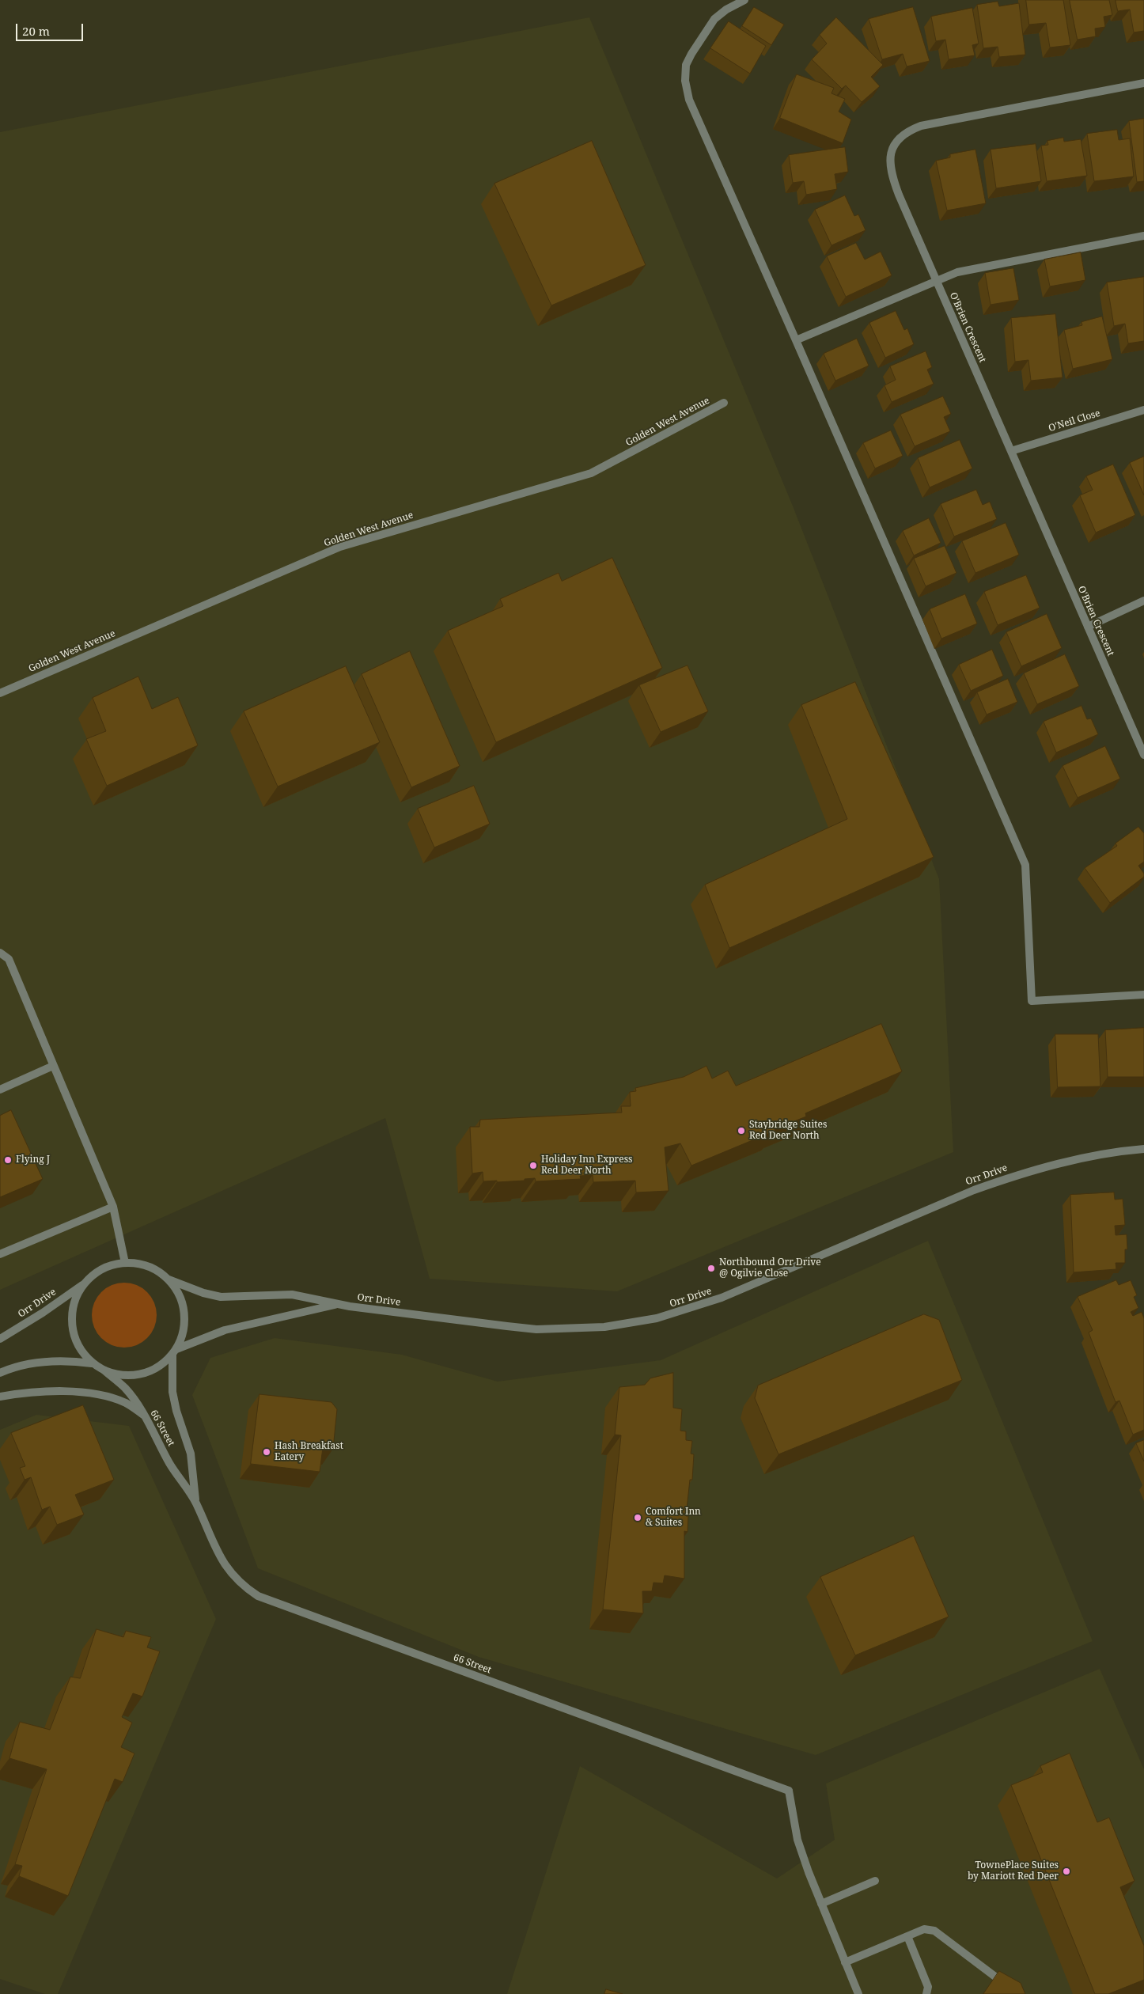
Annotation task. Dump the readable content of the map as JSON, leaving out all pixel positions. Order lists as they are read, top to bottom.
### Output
{
  "streets": {
    "street": [
      "O'Brien Crescent",
      "O'Neil Close",
      "Golden West Avenue",
      "Orr Drive",
      "66 Street"
    ]
  },
  "crossings": [
    ["O'Brien Crescent", "O'Neil Close"],
    ["Orr Drive", "66 Street"]
  ],
  "places": [
    "Staybridge Suites Red Deer North",
    "Flying J",
    "Holiday Inn Express Red Deer North",
    "Northbound Orr Drive @ Ogilvie Close",
    "Hash Breakfast Eatery",
    "Comfort Inn & Suites",
    "TownePlace Suites by Mariott Red Deer"
  ],
  "scale_bar": "20 m"
}
